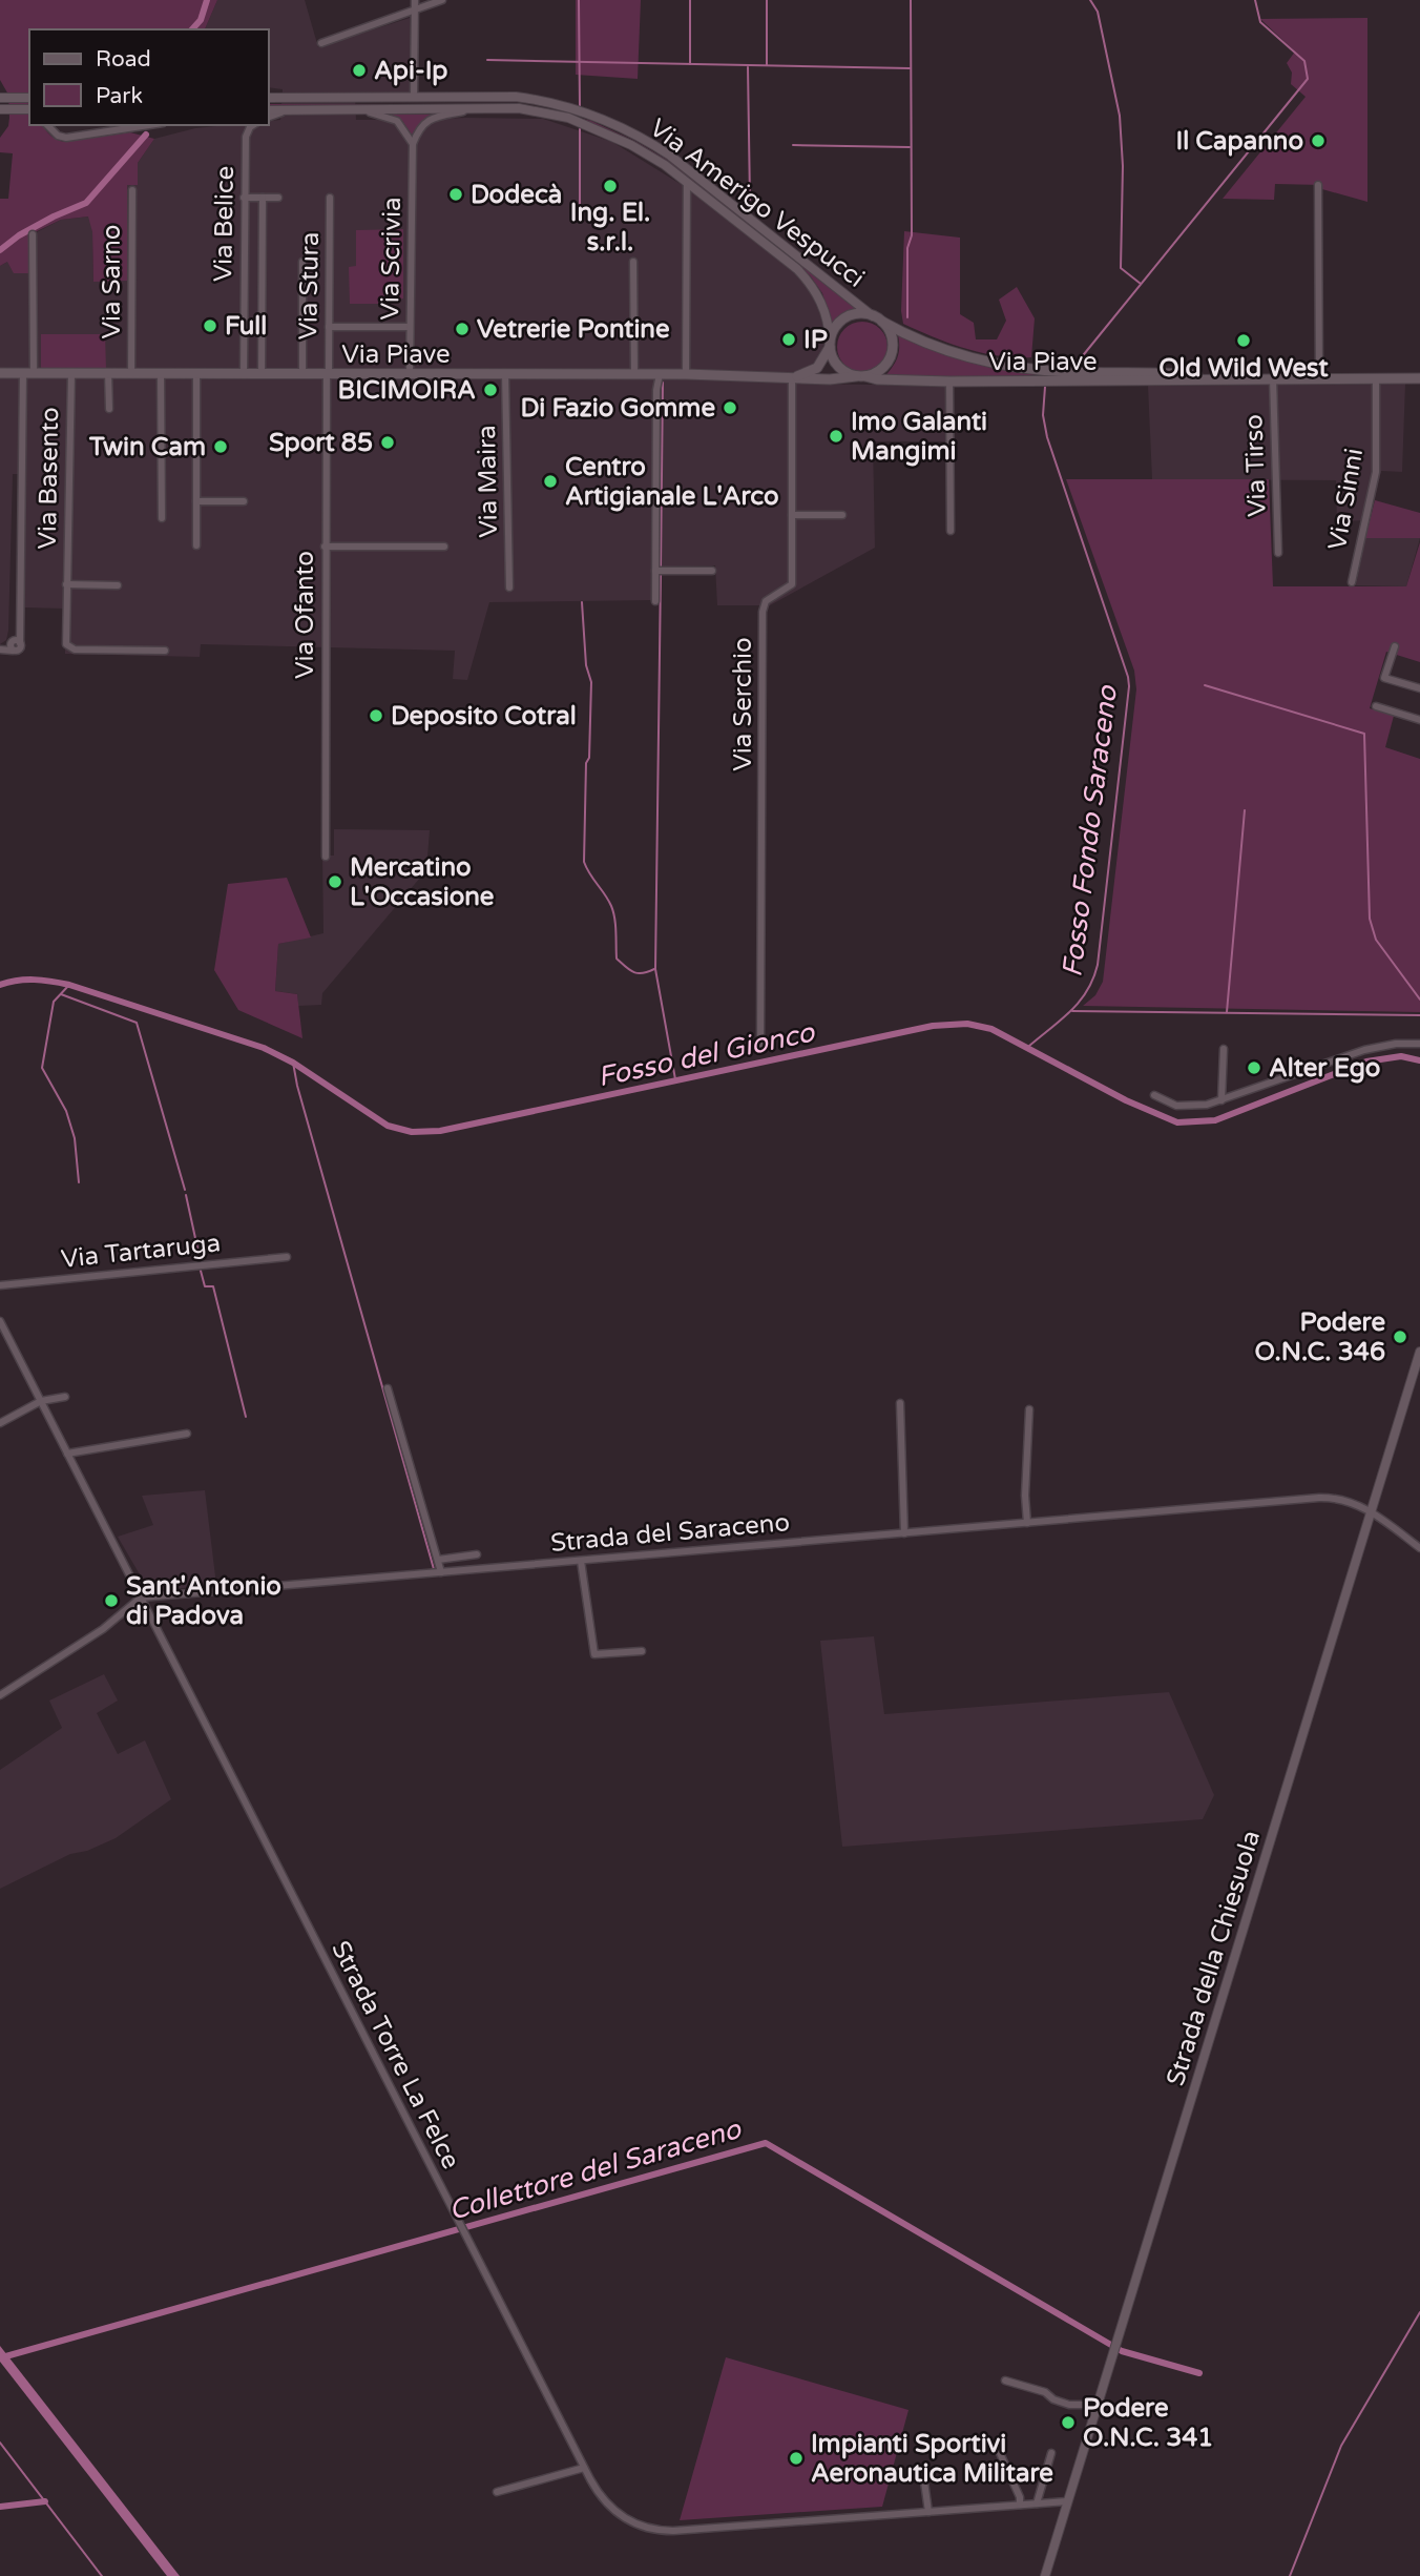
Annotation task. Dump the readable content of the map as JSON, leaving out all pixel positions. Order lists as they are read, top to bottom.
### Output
{
  "streets": {
    "main road": ["Via Piave"],
    "street": [
      "Via Amerigo Vespucci",
      "Via Belice",
      "Via Scrivia",
      "Via Sarno",
      "Via Stura",
      "Via Tirso",
      "Via Basento",
      "Via Maira",
      "Via Sinni",
      "Via Ofanto",
      "Via Serchio",
      "Via Tartaruga",
      "Strada del Saraceno",
      "Strada della Chiesuola",
      "Strada Torre La Felce"
    ]
  },
  "crossings": [
    ["Via Amerigo Vespucci", "Via Piave"],
    ["Via Belice", "Via Piave"],
    ["Via Scrivia", "Via Piave"],
    ["Via Sarno", "Via Piave"],
    ["Via Stura", "Via Piave"],
    ["Via Stura", "Via Ofanto"],
    ["Via Piave", "Via Tirso"],
    ["Via Piave", "Via Basento"],
    ["Via Piave", "Via Maira"],
    ["Via Piave", "Via Sinni"],
    ["Via Piave", "Via Ofanto"],
    ["Via Piave", "Via Serchio"],
    ["Strada del Saraceno", "Strada della Chiesuola"],
    ["Strada del Saraceno", "Strada Torre La Felce"],
    ["Strada della Chiesuola", "Strada Torre La Felce"]
  ],
  "water": ["Fosso Fondo Saraceno", "Fosso del Gionco", "Collettore del Saraceno"],
  "places": [
    "Api-Ip",
    "Il Capanno",
    "Ing. El. s.r.l.",
    "Dodecà",
    "Full",
    "Vetrerie Pontine",
    "IP",
    "Old Wild West",
    "BICIMOIRA",
    "Di Fazio Gomme",
    "Imo Galanti Mangimi",
    "Sport 85",
    "Twin Cam",
    "Centro Artigianale L'Arco",
    "Deposito Cotral",
    "Mercatino L'Occasione",
    "Alter Ego",
    "Podere O.N.C. 346",
    "Sant'Antonio di Padova",
    "Podere O.N.C. 341",
    "Impianti Sportivi Aeronautica Militare"
  ],
  "legend": ["Road", "Park"]
}
